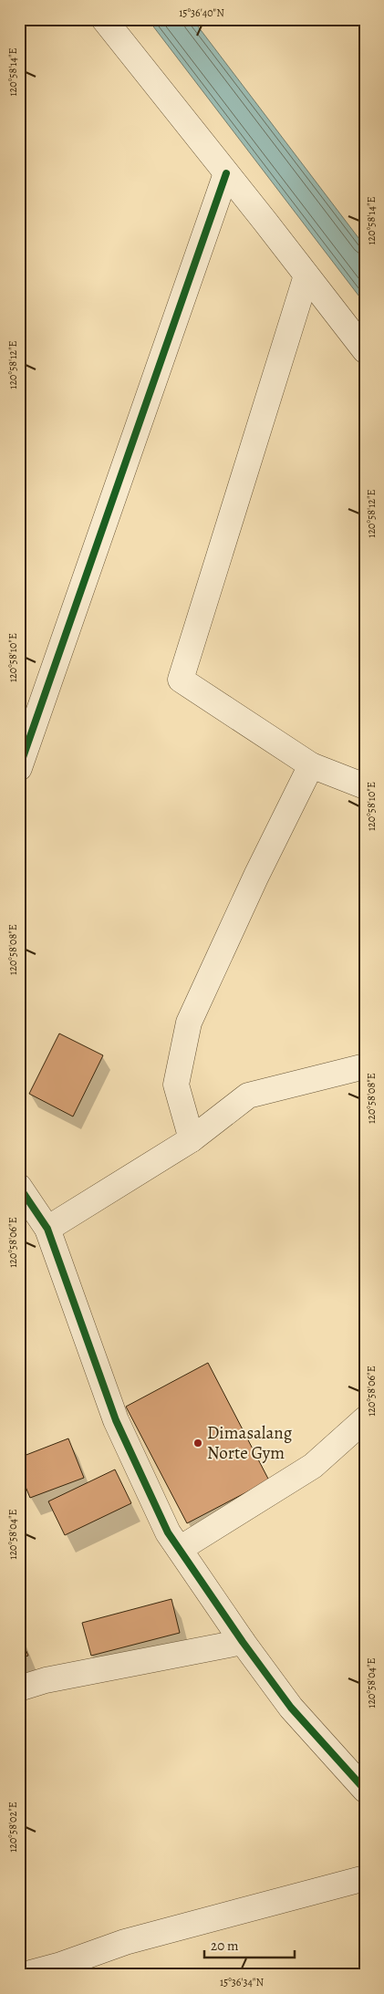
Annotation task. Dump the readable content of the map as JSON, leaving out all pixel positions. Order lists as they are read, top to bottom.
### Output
{
  "places": ["Dimasalang Norte Gym"],
  "scale_bar": "20 m",
  "coordinates": [
    "15°36'40\"N",
    "120°58'14\"E",
    "120°58'12\"E",
    "120°58'10\"E",
    "120°58'08\"E",
    "120°58'06\"E",
    "120°58'04\"E",
    "120°58'02\"E",
    "15°36'34\"N"
  ]
}
